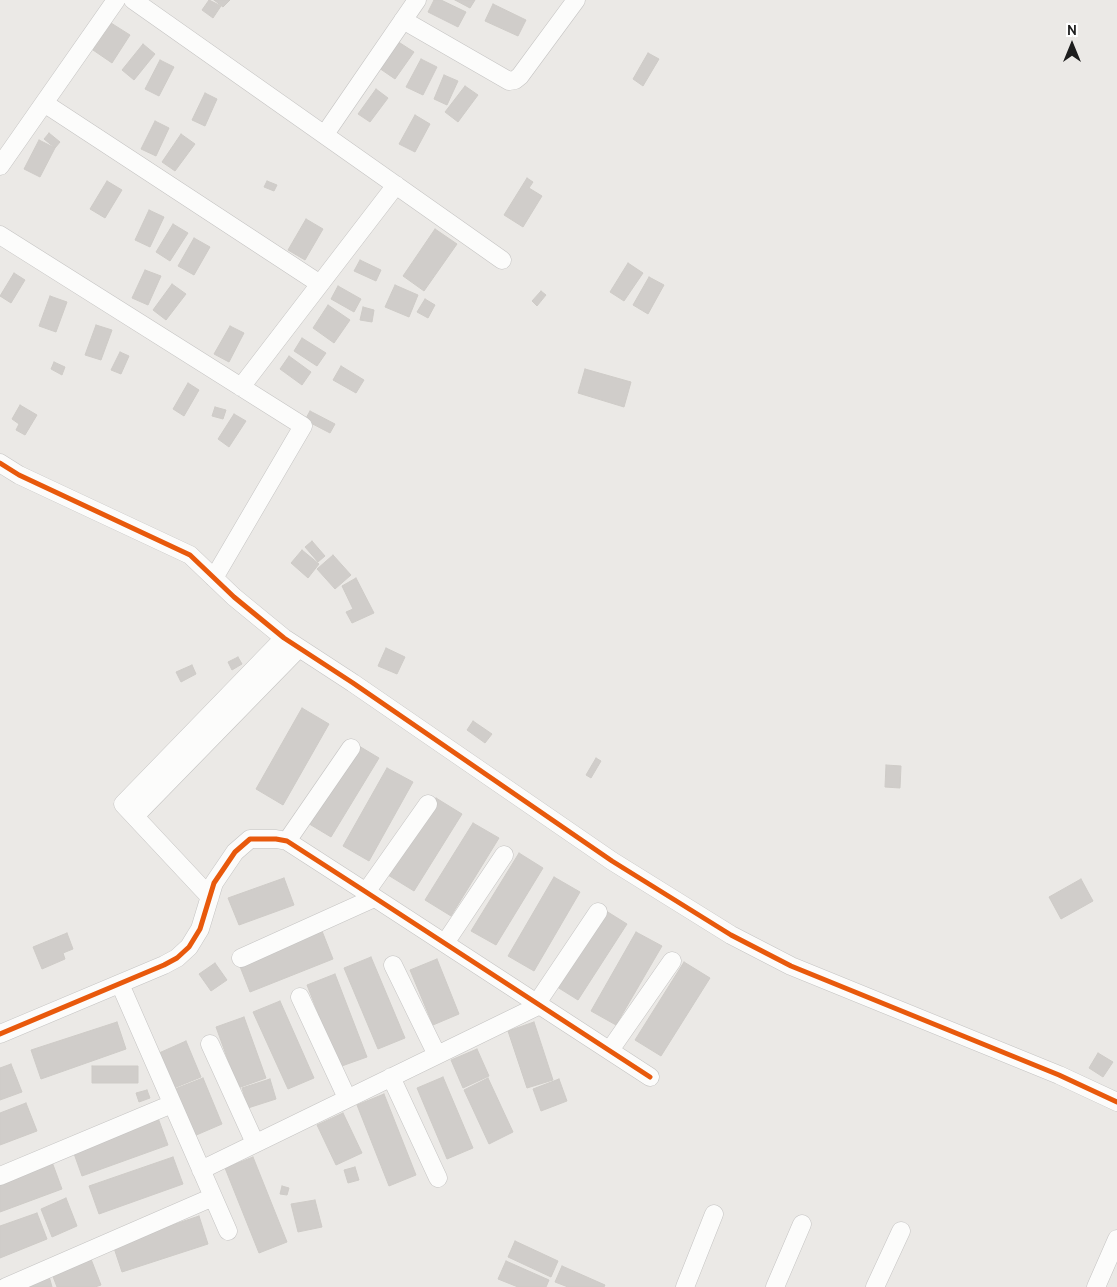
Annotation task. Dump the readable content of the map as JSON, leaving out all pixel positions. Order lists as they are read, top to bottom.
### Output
{
  "north": "top"
}
